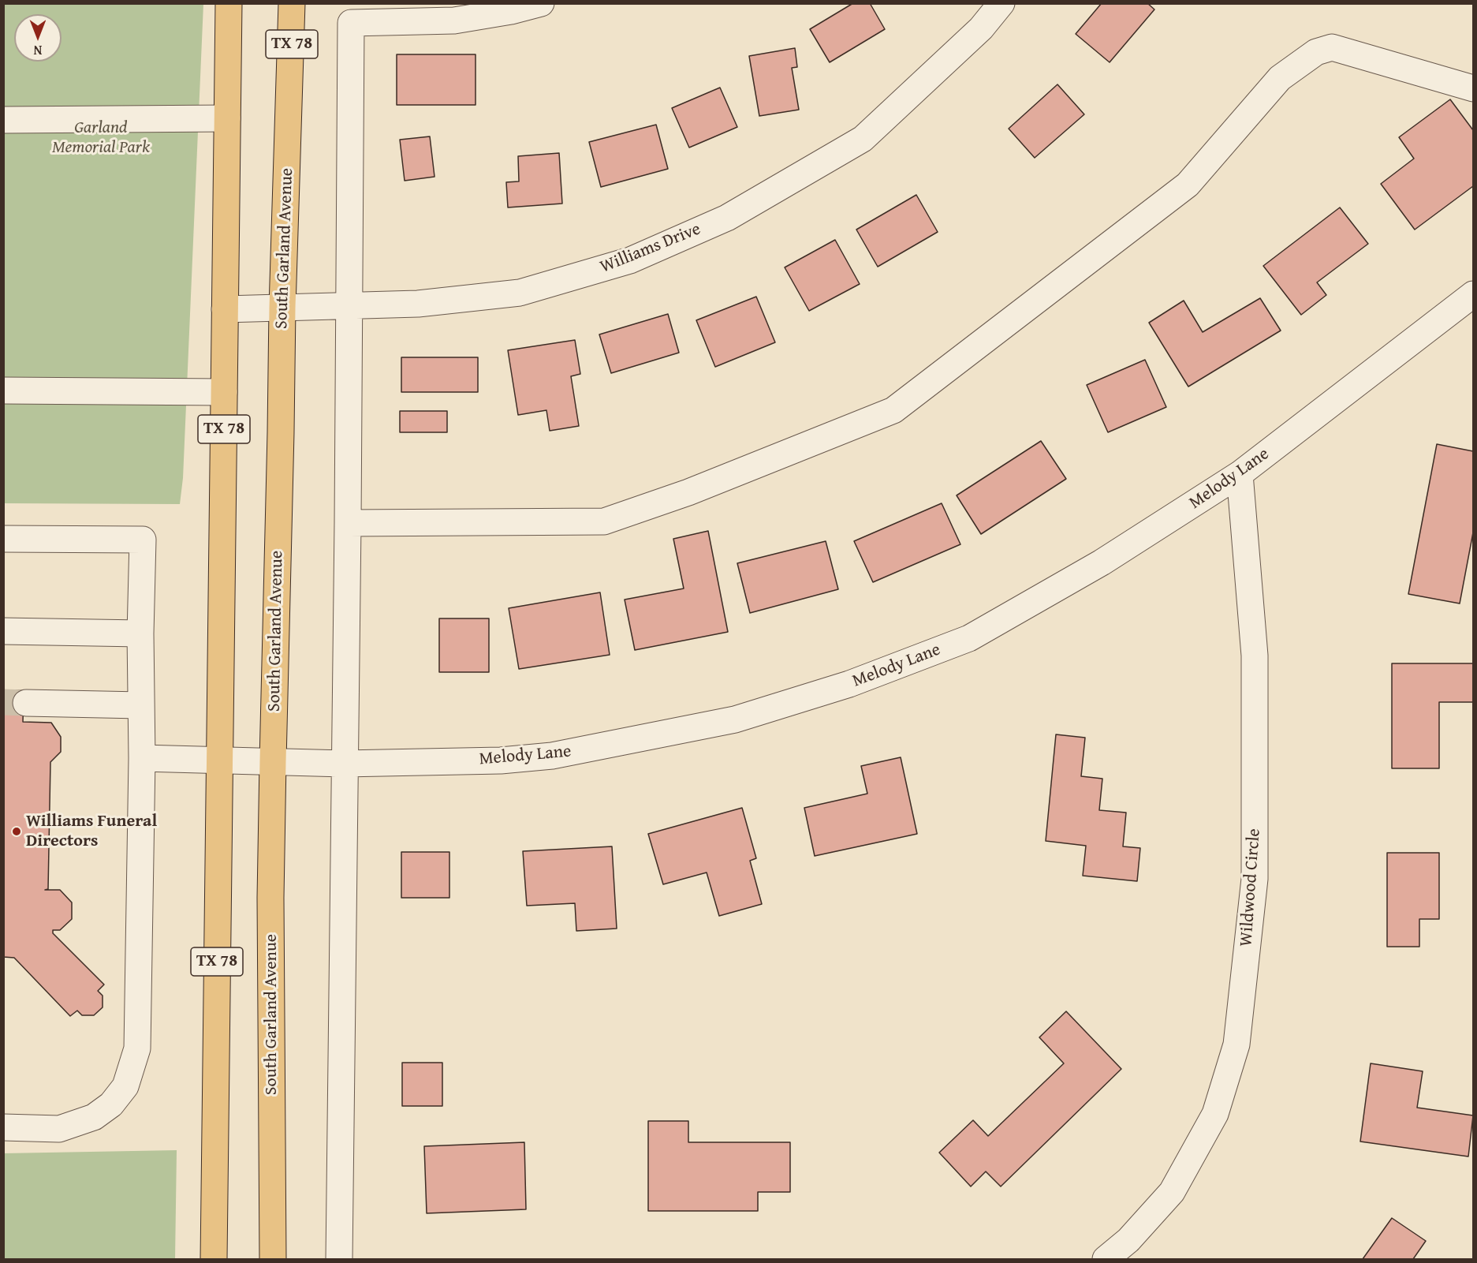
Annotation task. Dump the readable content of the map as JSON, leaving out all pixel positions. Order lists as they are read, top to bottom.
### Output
{
  "streets": {
    "main road": ["TX 78", "South Garland Avenue"],
    "street": ["Williams Drive", "Melody Lane", "Wildwood Circle"]
  },
  "crossings": [
    ["TX 78", "Williams Drive"],
    ["TX 78", "Melody Lane"],
    ["South Garland Avenue", "Williams Drive"],
    ["South Garland Avenue", "Melody Lane"],
    ["Melody Lane", "Wildwood Circle"]
  ],
  "parks": ["Garland Memorial Park"],
  "places": ["Williams Funeral Directors"],
  "north": "bottom"
}
